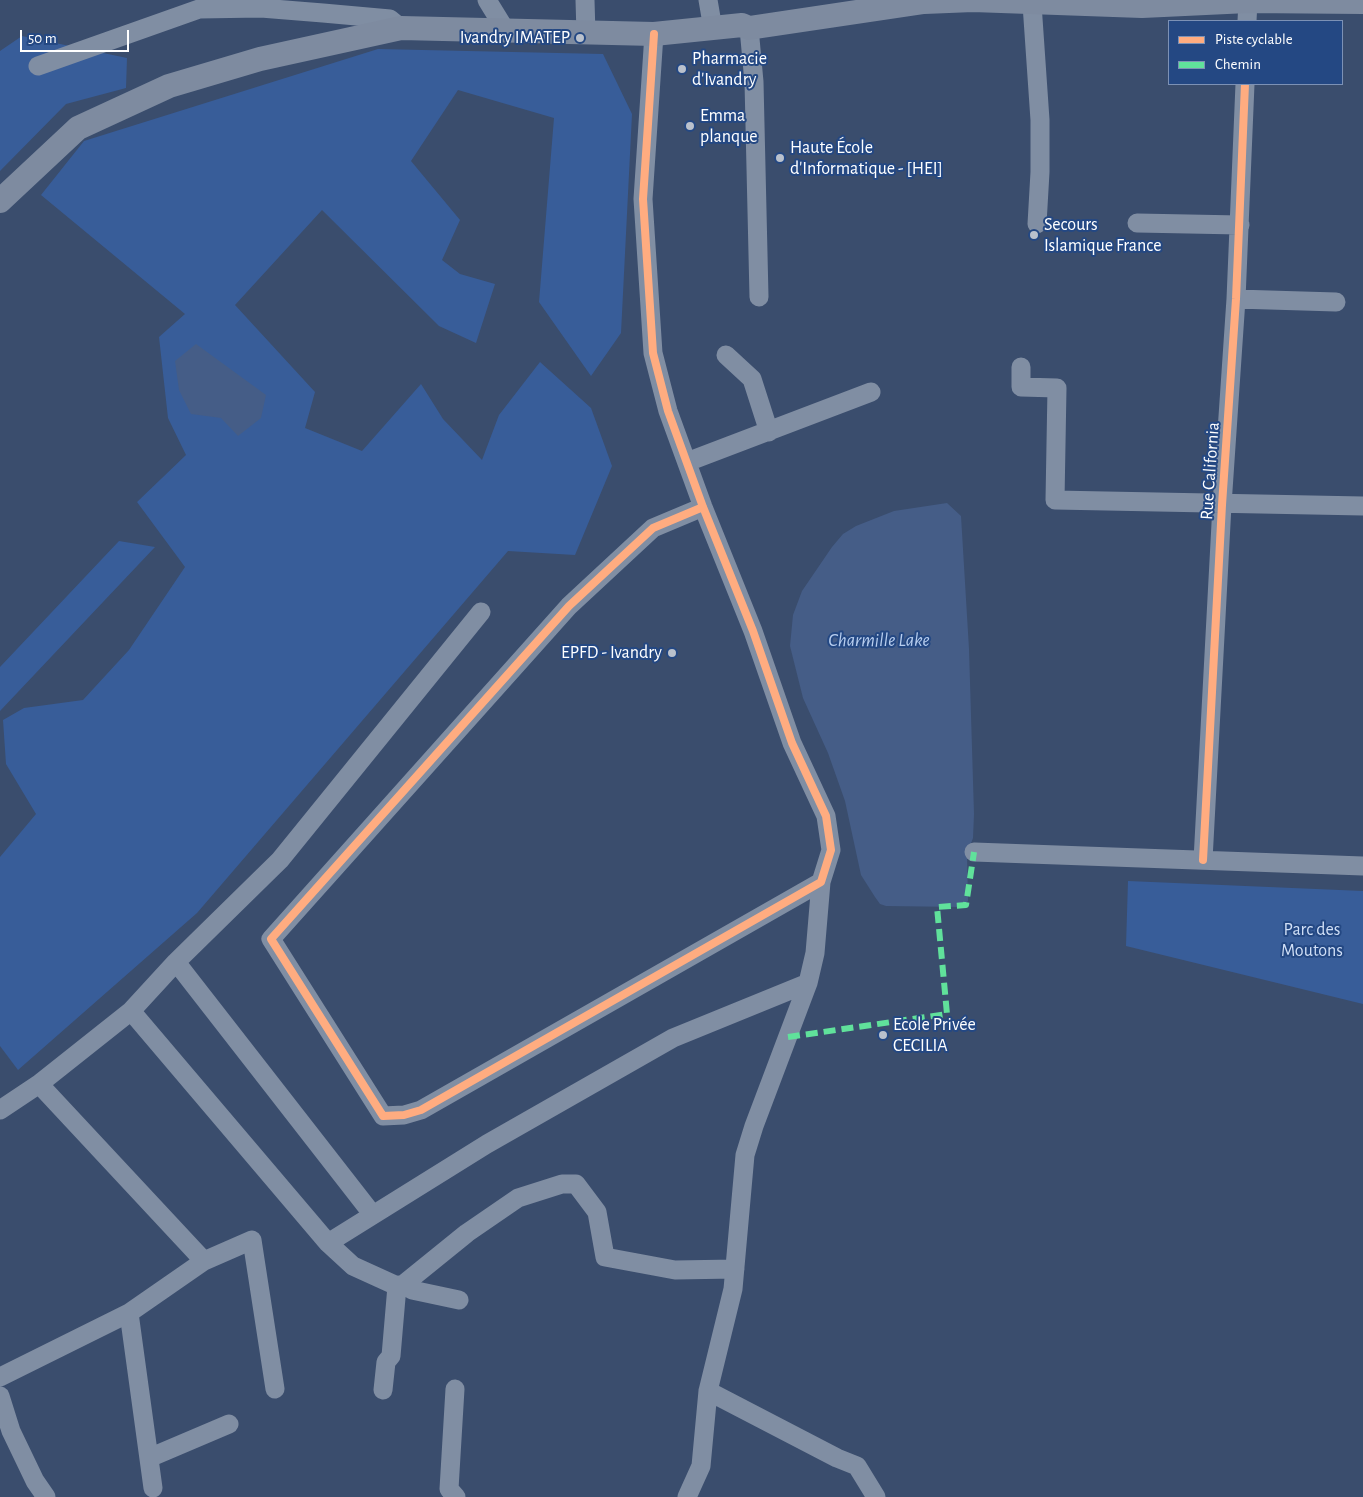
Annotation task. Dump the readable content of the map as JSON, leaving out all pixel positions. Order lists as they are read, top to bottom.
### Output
{
  "streets": {
    "street": ["Rue California"]
  },
  "water": ["Charmille Lake"],
  "parks": ["Parc des Moutons"],
  "places": [
    "Ivandry IMATEP",
    "Pharmacie d'Ivandry",
    "Emma planque",
    "Haute École d'Informatique - [HEI]",
    "Secours Islamique France",
    "EPFD - Ivandry",
    "Ecole Privée CECILIA"
  ],
  "legend": ["Piste cyclable", "Chemin"],
  "scale_bar": "50 m"
}
